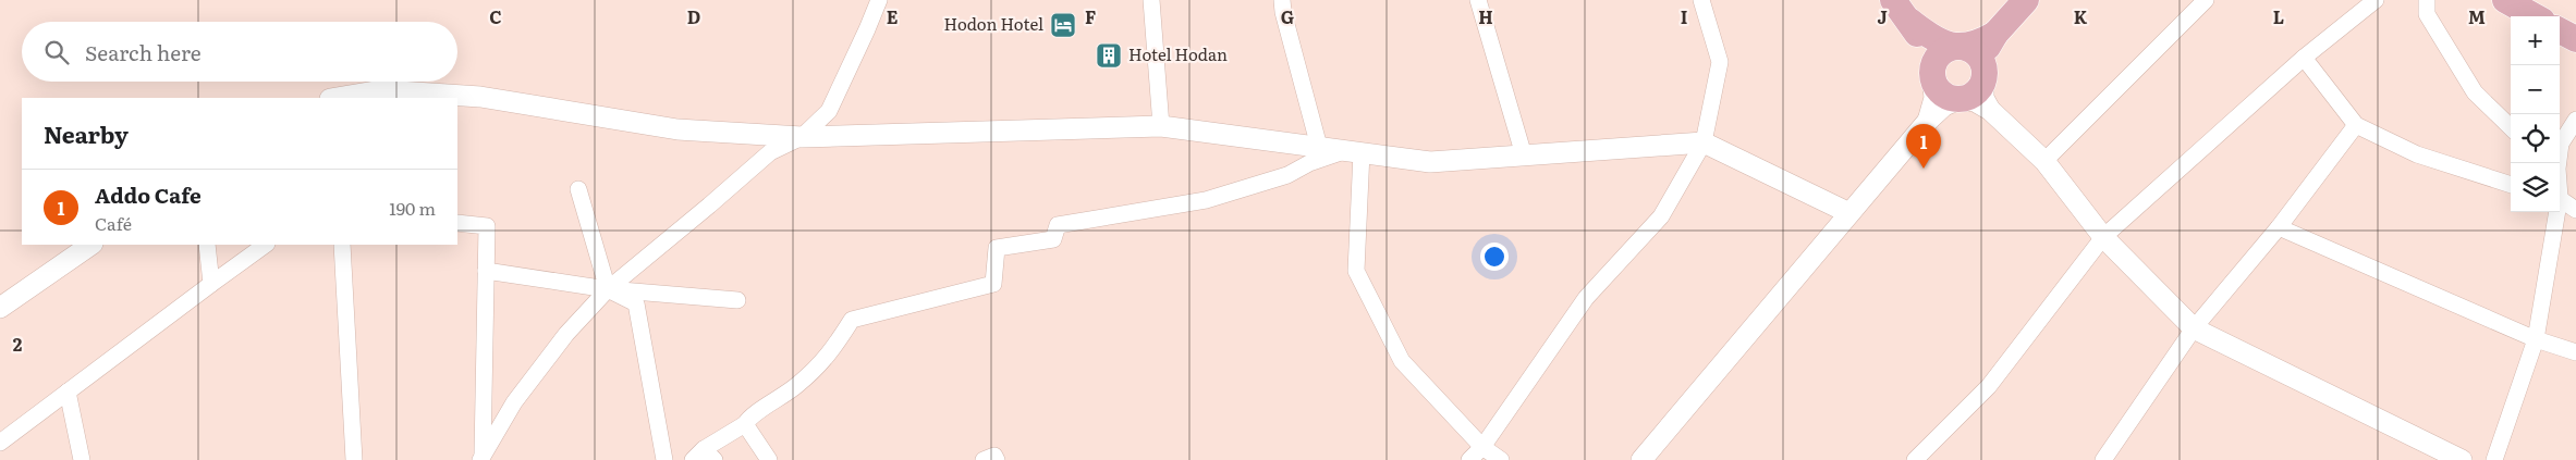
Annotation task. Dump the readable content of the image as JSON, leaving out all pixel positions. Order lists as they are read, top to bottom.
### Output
{
  "places": {
    "hotel": ["Hodon Hotel"],
    "building": ["Hotel Hodan"]
  },
  "page": {
    "map_buttons": ["+", "−"],
    "search": "Search here",
    "heading": "Nearby",
    "pins": "1",
    "list": [
      {
        "mark": "1",
        "name": "Addo Cafe",
        "note": "Café",
        "value": "190 m"
      }
    ]
  },
  "grid": {
    "columns": [
      "C",
      "D",
      "E",
      "F",
      "G",
      "H",
      "I",
      "J",
      "K",
      "L",
      "M"
    ],
    "rows": ["2"]
  }
}
